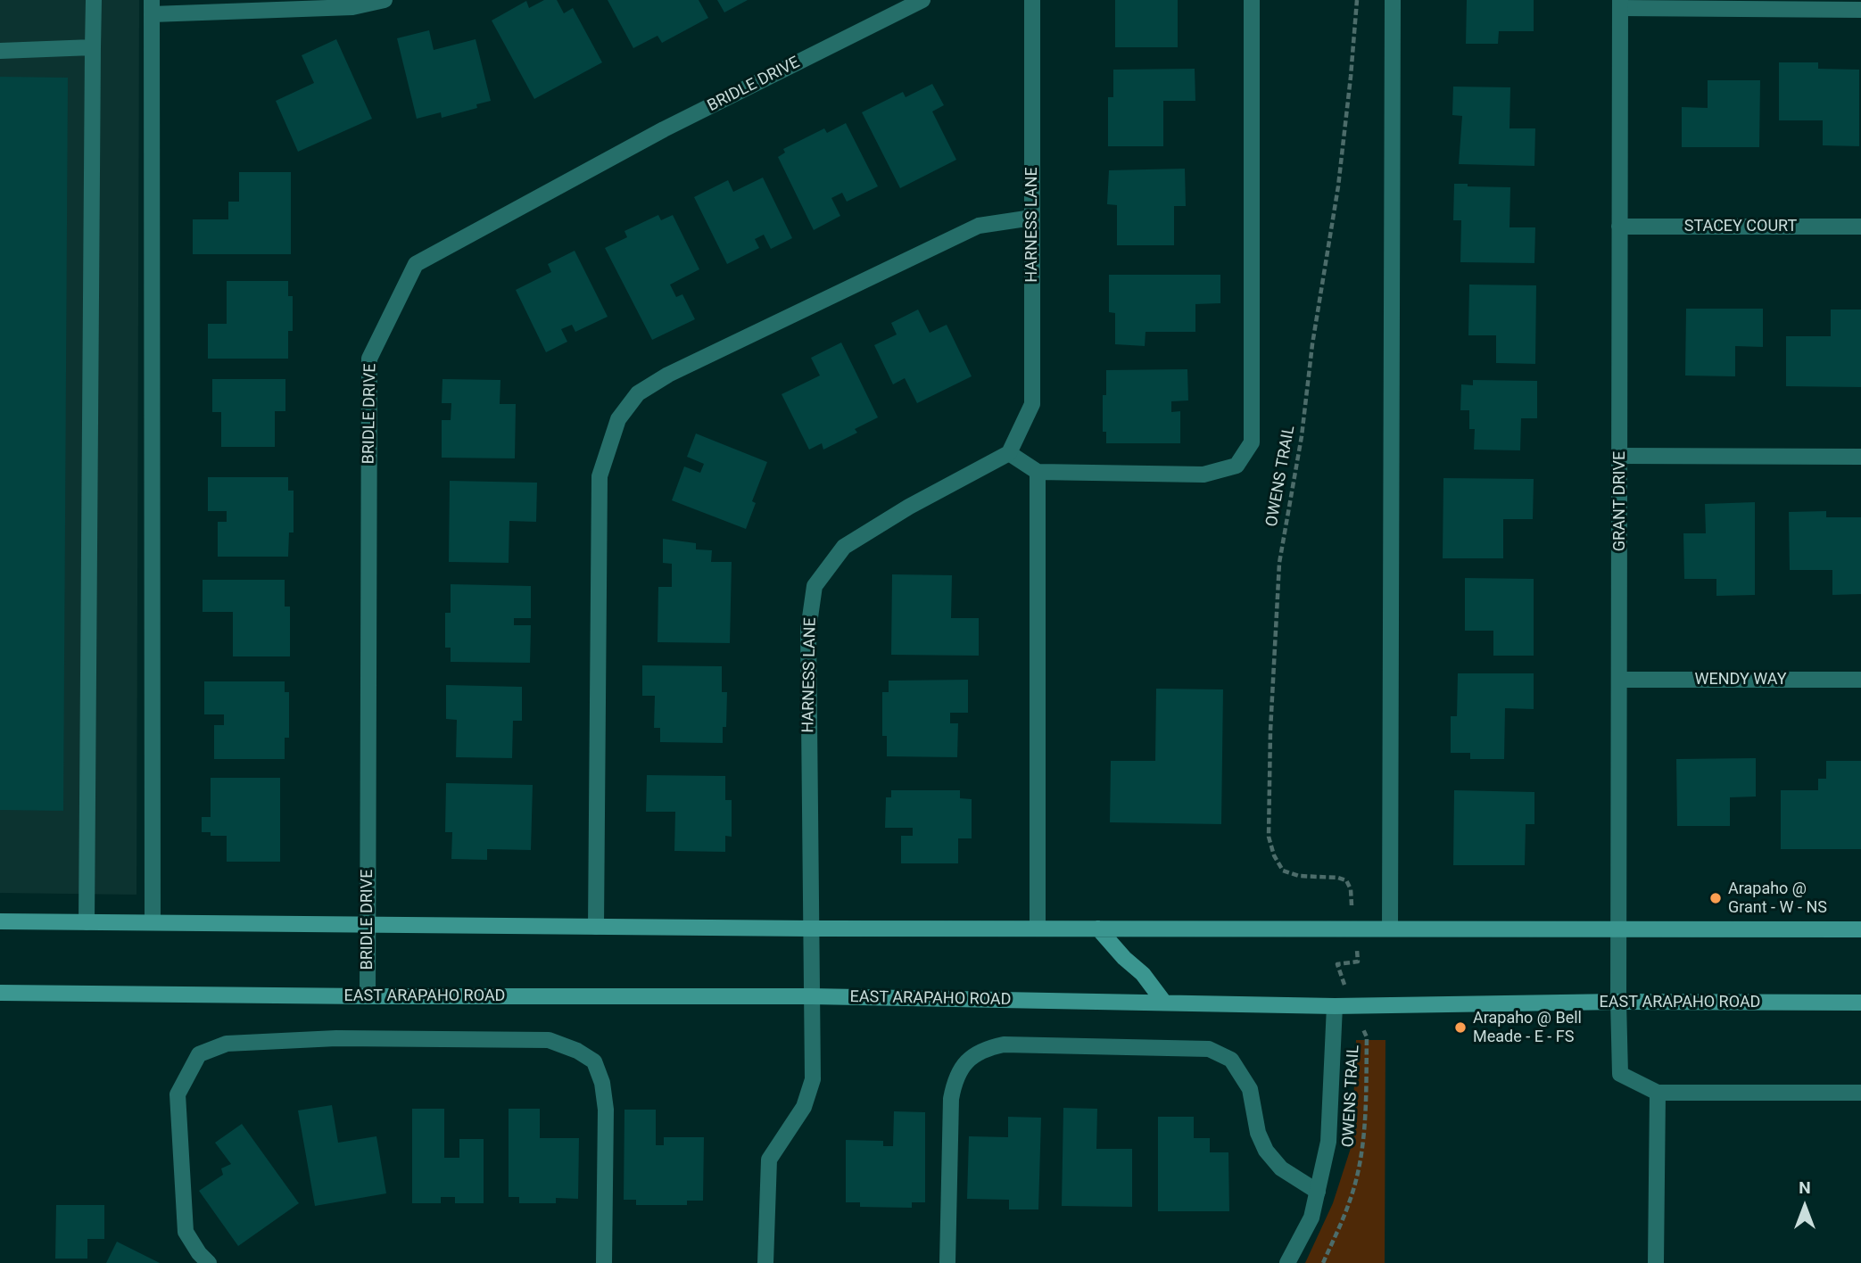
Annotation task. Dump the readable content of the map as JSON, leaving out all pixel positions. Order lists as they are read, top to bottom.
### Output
{
  "streets": {
    "main road": ["EAST ARAPAHO ROAD"],
    "street": [
      "BRIDLE DRIVE",
      "HARNESS LANE",
      "STACEY COURT",
      "GRANT DRIVE",
      "WENDY WAY"
    ],
    "path": ["OWENS TRAIL"]
  },
  "crossings": [
    ["BRIDLE DRIVE", "EAST ARAPAHO ROAD"],
    ["HARNESS LANE", "EAST ARAPAHO ROAD"],
    ["STACEY COURT", "GRANT DRIVE"],
    ["OWENS TRAIL", "EAST ARAPAHO ROAD"],
    ["GRANT DRIVE", "WENDY WAY"],
    ["GRANT DRIVE", "EAST ARAPAHO ROAD"]
  ],
  "places": ["Arapaho @ Grant - W - NS", "Arapaho @ Bell Meade - E - FS"],
  "north": "top"
}
